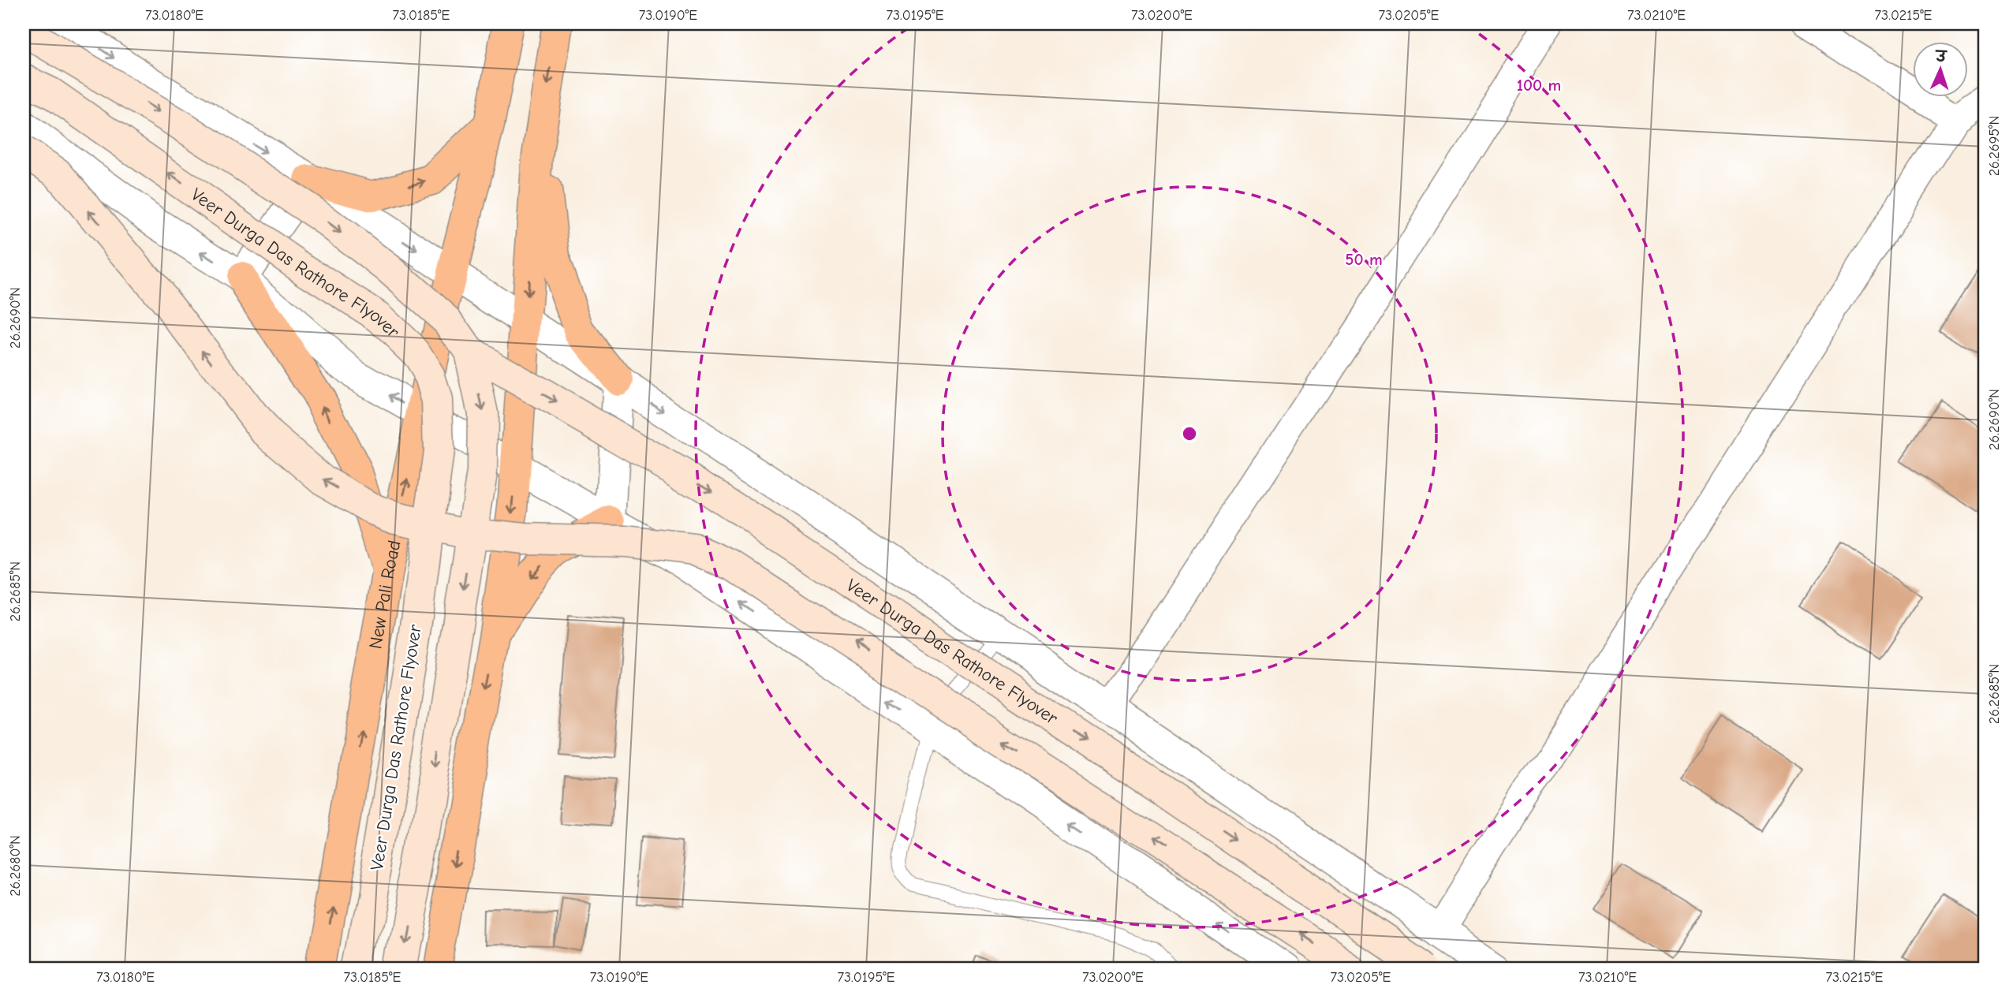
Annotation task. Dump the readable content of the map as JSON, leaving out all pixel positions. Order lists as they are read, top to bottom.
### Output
{
  "streets": {
    "highway": ["New Pali Road"],
    "main road": ["Veer Durga Das Rathore Flyover"]
  },
  "north": "top",
  "coordinates": [
    "73.0180°E",
    "73.0185°E",
    "73.0190°E",
    "73.0195°E",
    "73.0200°E",
    "73.0205°E",
    "73.0210°E",
    "73.0215°E",
    "26.2695°N",
    "26.2690°N",
    "26.2685°N",
    "26.2680°N"
  ],
  "rings": ["100 m", "50 m"]
}
